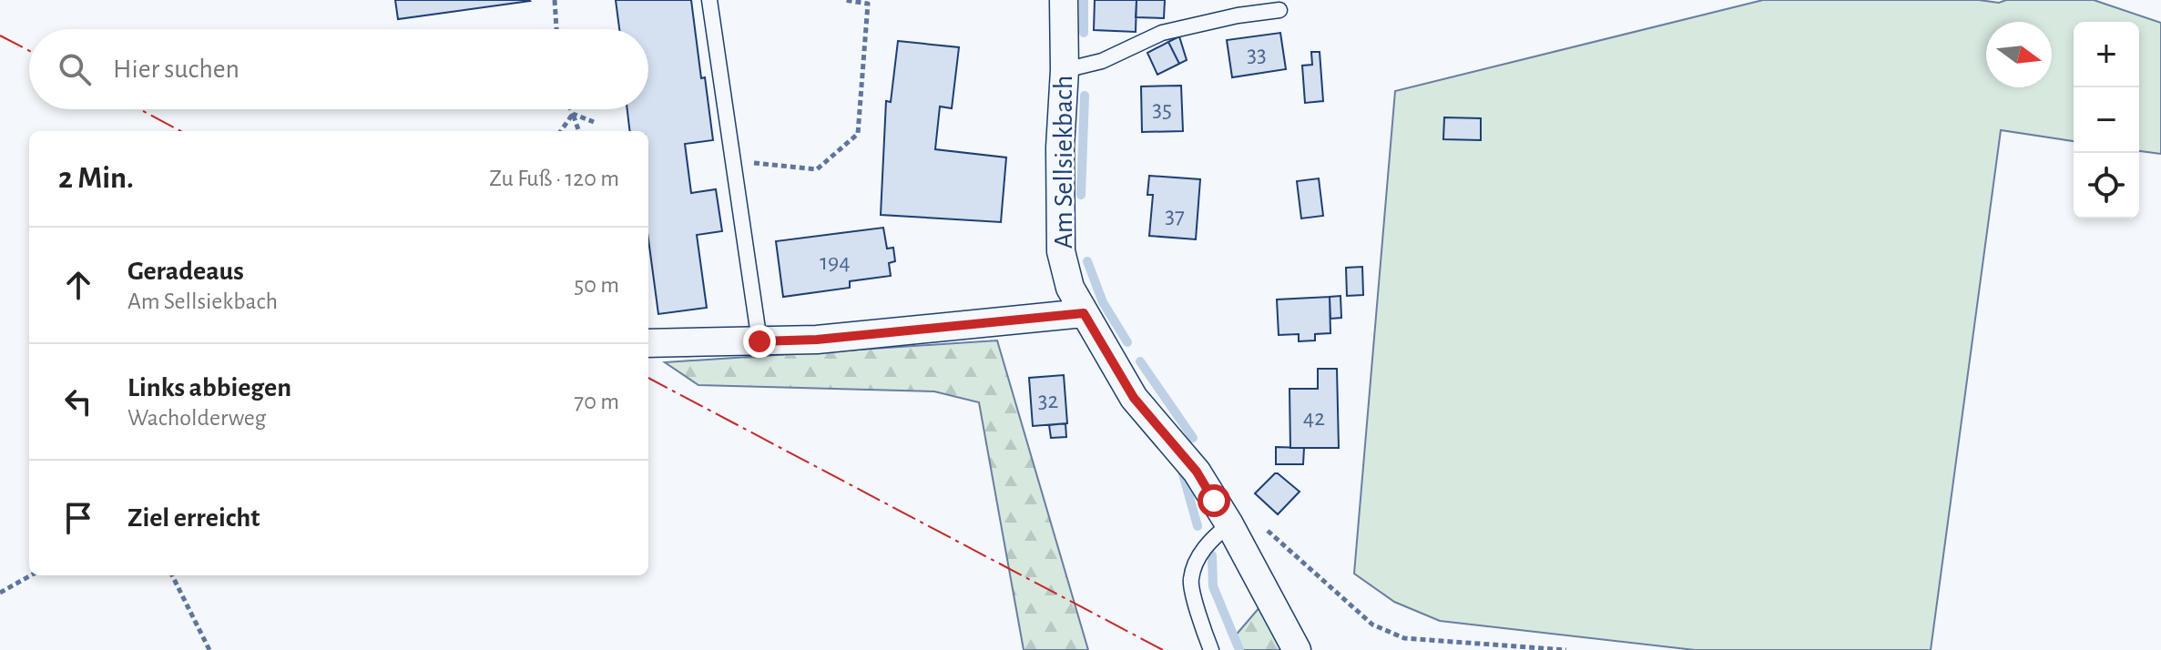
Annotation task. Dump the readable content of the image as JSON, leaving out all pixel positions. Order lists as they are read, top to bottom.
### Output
{
  "streets": {
    "street": ["Am Sellsiekbach"]
  },
  "house_numbers": [
    "33",
    "35",
    "37",
    "194",
    "32",
    "42"
  ],
  "north": "right",
  "page": {
    "map_buttons": ["+", "−"],
    "search": "Hier suchen",
    "heading": ["2 Min.", "Zu Fuß · 120 m"],
    "list": [
      ["Geradeaus", "Am Sellsiekbach", "50 m"],
      ["Links abbiegen", "Wacholderweg", "70 m"],
      "Ziel erreicht"
    ]
  }
}
